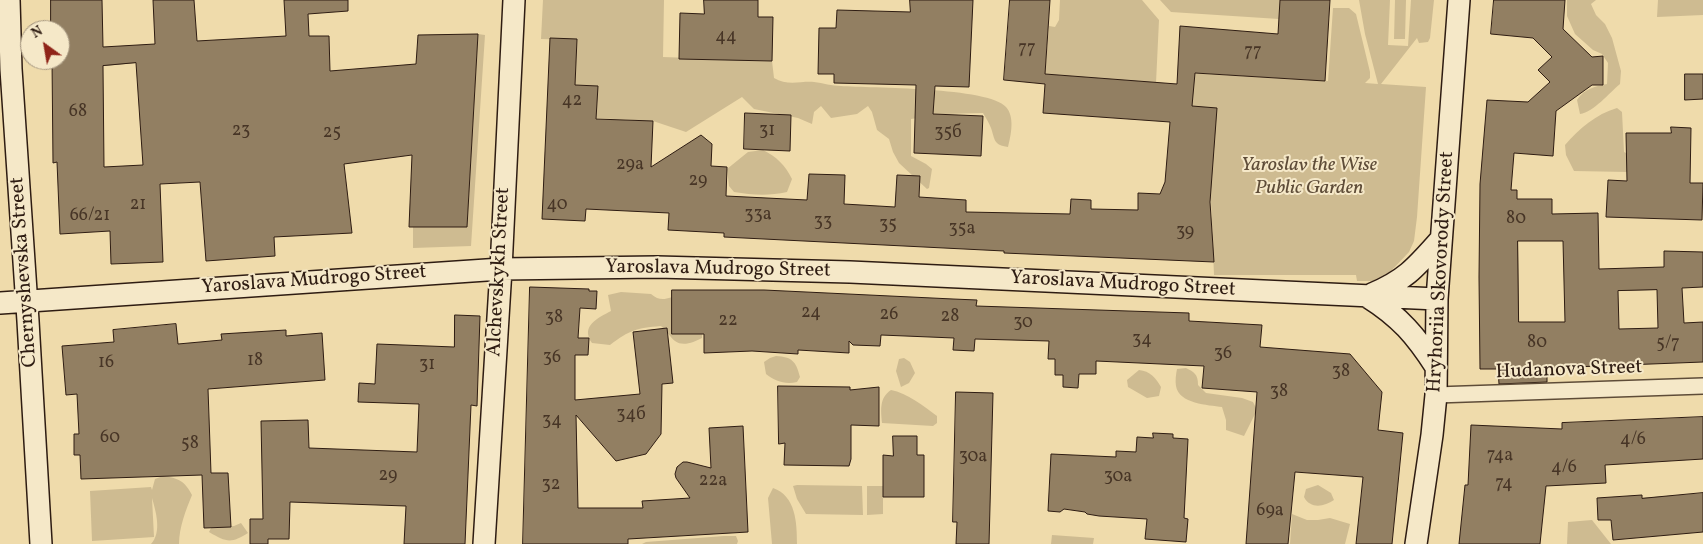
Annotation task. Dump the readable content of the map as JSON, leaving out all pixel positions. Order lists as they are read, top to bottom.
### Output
{
  "streets": {
    "street": [
      "Yaroslava Mudrogo Street",
      "Chernyshevska Street",
      "Alchevskykh Street",
      "Hryhoriia Skovorody Street",
      "Hudanova Street"
    ]
  },
  "crossings": [
    ["Yaroslava Mudrogo Street", "Chernyshevska Street"],
    ["Yaroslava Mudrogo Street", "Alchevskykh Street"],
    ["Yaroslava Mudrogo Street", "Hryhoriia Skovorody Street"],
    ["Hryhoriia Skovorody Street", "Hudanova Street"]
  ],
  "parks": ["Yaroslav the Wise Public Garden"],
  "house_numbers": [
    "44",
    "77",
    "77",
    "42",
    "68",
    "23",
    "31",
    "25",
    "35б",
    "29а",
    "29",
    "21",
    "40",
    "33а",
    "66/21",
    "80",
    "33",
    "35",
    "35а",
    "39",
    "24",
    "26",
    "28",
    "38",
    "22",
    "30",
    "34",
    "80",
    "5/7",
    "36",
    "36",
    "18",
    "16",
    "31",
    "38",
    "38",
    "34б",
    "34",
    "60",
    "4/6",
    "58",
    "74а",
    "30а",
    "4/6",
    "29",
    "30а",
    "22а",
    "74",
    "32",
    "69а"
  ],
  "north": "top left"
}
